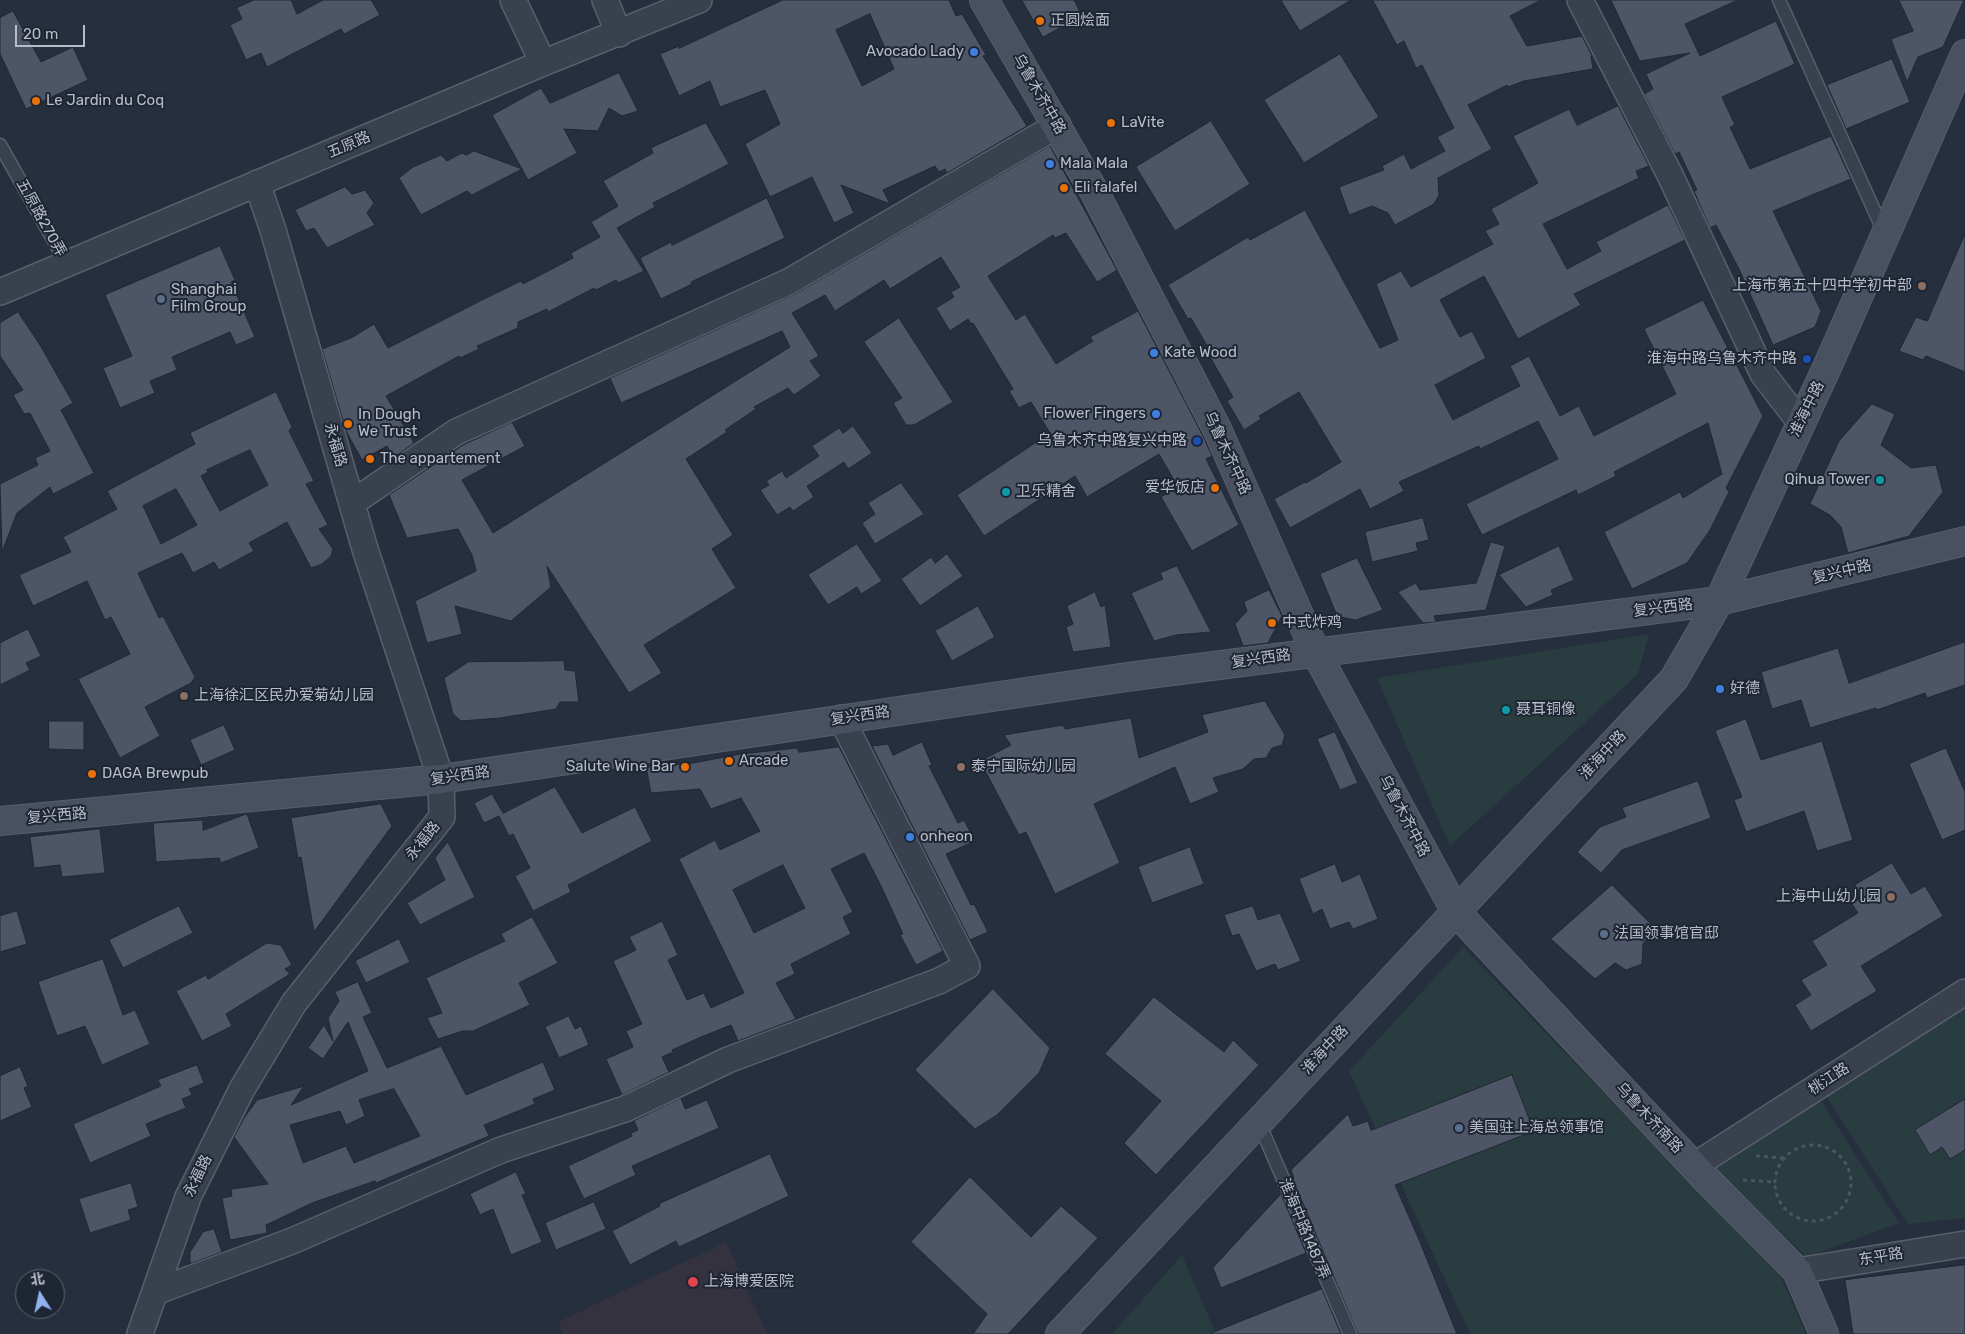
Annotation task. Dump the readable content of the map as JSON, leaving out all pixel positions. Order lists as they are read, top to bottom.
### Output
{
  "streets": {
    "street": [
      "乌鲁木齐中路",
      "五原路",
      "淮海中路",
      "永福路",
      "复兴中路",
      "复兴西路",
      "桃江路",
      "乌鲁木齐南路",
      "东平路"
    ],
    "lane": ["五原路270弄", "淮海中路1487弄"]
  },
  "crossings": [
    ["乌鲁木齐中路", "淮海中路"],
    ["乌鲁木齐中路", "复兴西路"],
    ["乌鲁木齐中路", "乌鲁木齐南路"],
    ["五原路", "五原路270弄"],
    ["五原路", "永福路"],
    ["淮海中路", "复兴中路"],
    ["淮海中路", "复兴西路"],
    ["淮海中路", "乌鲁木齐南路"],
    ["淮海中路", "淮海中路1487弄"],
    ["永福路", "复兴西路"],
    ["复兴中路", "复兴西路"],
    ["桃江路", "乌鲁木齐南路"],
    ["乌鲁木齐南路", "东平路"]
  ],
  "places": [
    "正圆烩面",
    "Avocado Lady",
    "Le Jardin du Coq",
    "LaVite",
    "Mala Mala",
    "Eli falafel",
    "上海市第五十四中学初中部",
    "Shanghai Film Group",
    "Kate Wood",
    "淮海中路乌鲁木齐中路",
    "Flower Fingers",
    "In Dough We Trust",
    "乌鲁木齐中路复兴中路",
    "The appartement",
    "Qihua Tower",
    "爱华饭店",
    "卫乐精舍",
    "中式炸鸡",
    "好德",
    "上海徐汇区民办爱菊幼儿园",
    "聂耳铜像",
    "Arcade",
    "Salute Wine Bar",
    "泰宁国际幼儿园",
    "DAGA Brewpub",
    "onheon",
    "上海中山幼儿园",
    "法国领事馆官邸",
    "美国驻上海总领事馆",
    "上海博爱医院"
  ],
  "scale_bar": "20 m",
  "north": "top"
}
